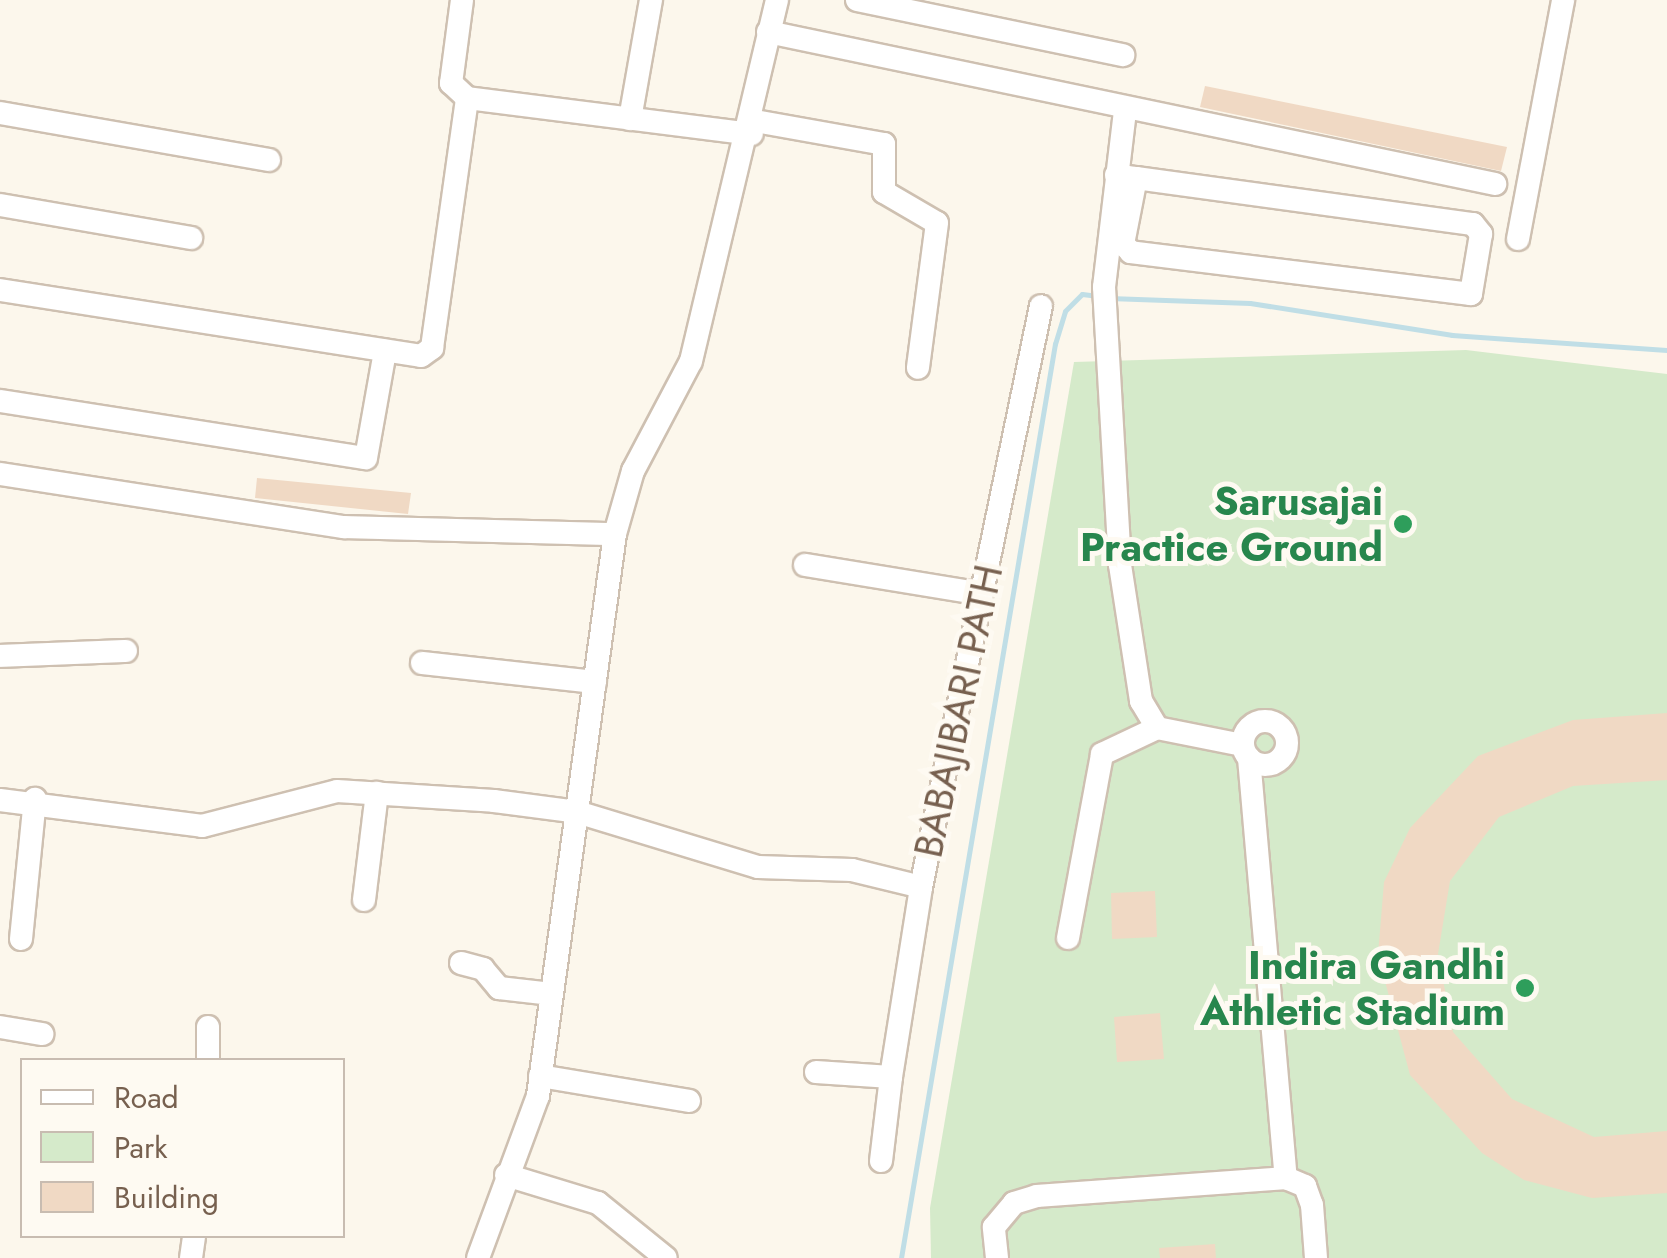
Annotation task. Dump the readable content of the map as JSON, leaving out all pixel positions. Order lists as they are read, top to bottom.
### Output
{
  "streets": {
    "street": ["BABAJIBARI PATH"]
  },
  "places": ["Sarusajai Practice Ground", "Indira Gandhi Athletic Stadium"],
  "legend": ["Road", "Park", "Building"]
}
